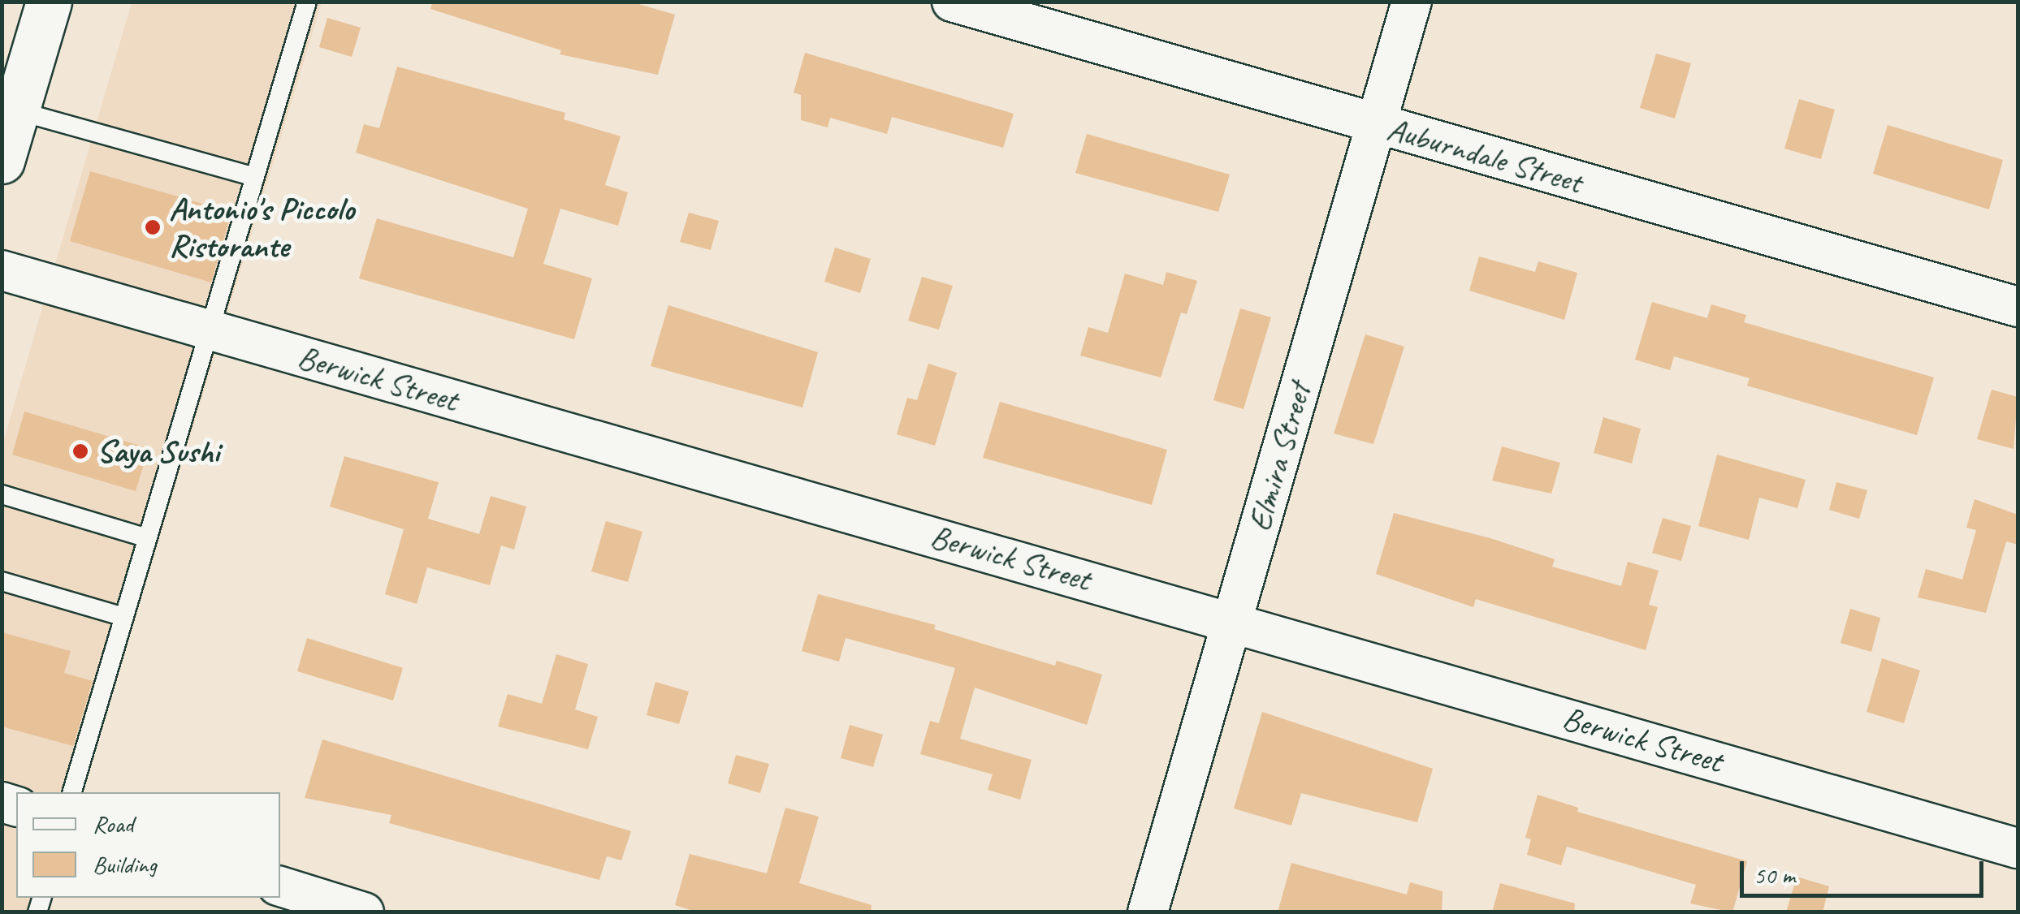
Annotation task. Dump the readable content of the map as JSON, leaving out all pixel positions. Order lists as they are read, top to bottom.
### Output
{
  "streets": {
    "street": ["Auburndale Street", "Berwick Street", "Elmira Street"]
  },
  "crossings": [
    ["Auburndale Street", "Elmira Street"],
    ["Berwick Street", "Elmira Street"]
  ],
  "places": ["Antonio's Piccolo Ristorante", "Saya Sushi"],
  "legend": ["Road", "Building"],
  "scale_bar": "50 m"
}
